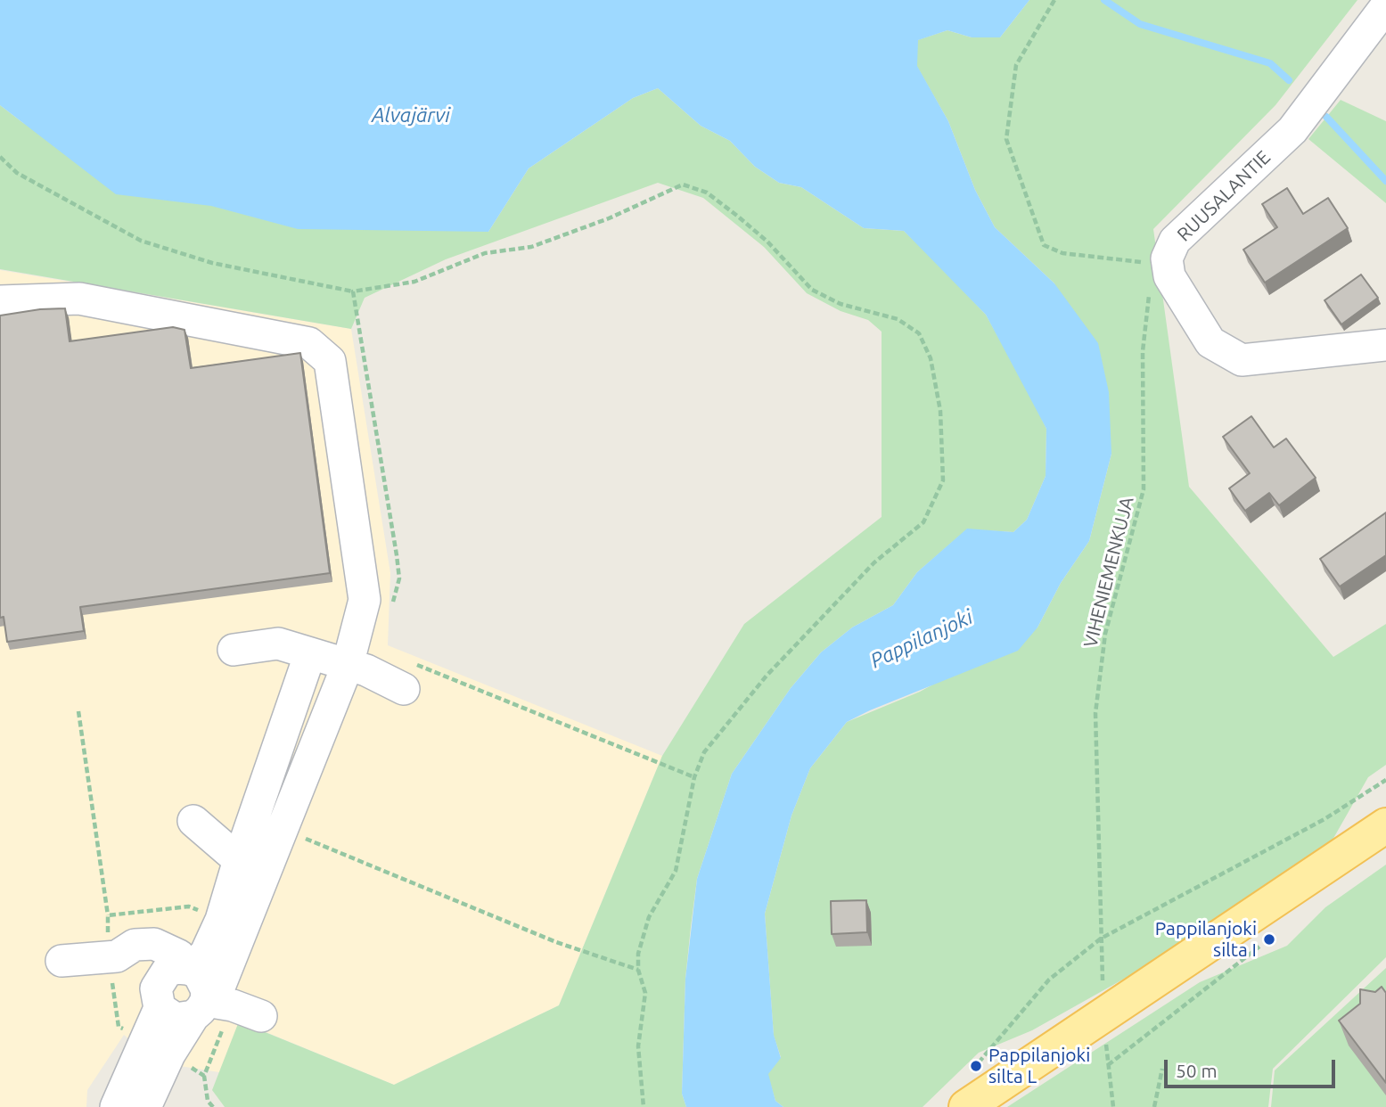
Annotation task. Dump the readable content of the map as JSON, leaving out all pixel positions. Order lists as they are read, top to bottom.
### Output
{
  "streets": {
    "street": ["RUUSALANTIE"],
    "path": ["VIHENIEMENKUJA"]
  },
  "water": ["Alvajärvi", "Pappilanjoki"],
  "places": ["Pappilanjoki silta I", "Pappilanjoki silta L"],
  "scale_bar": "50 m"
}
